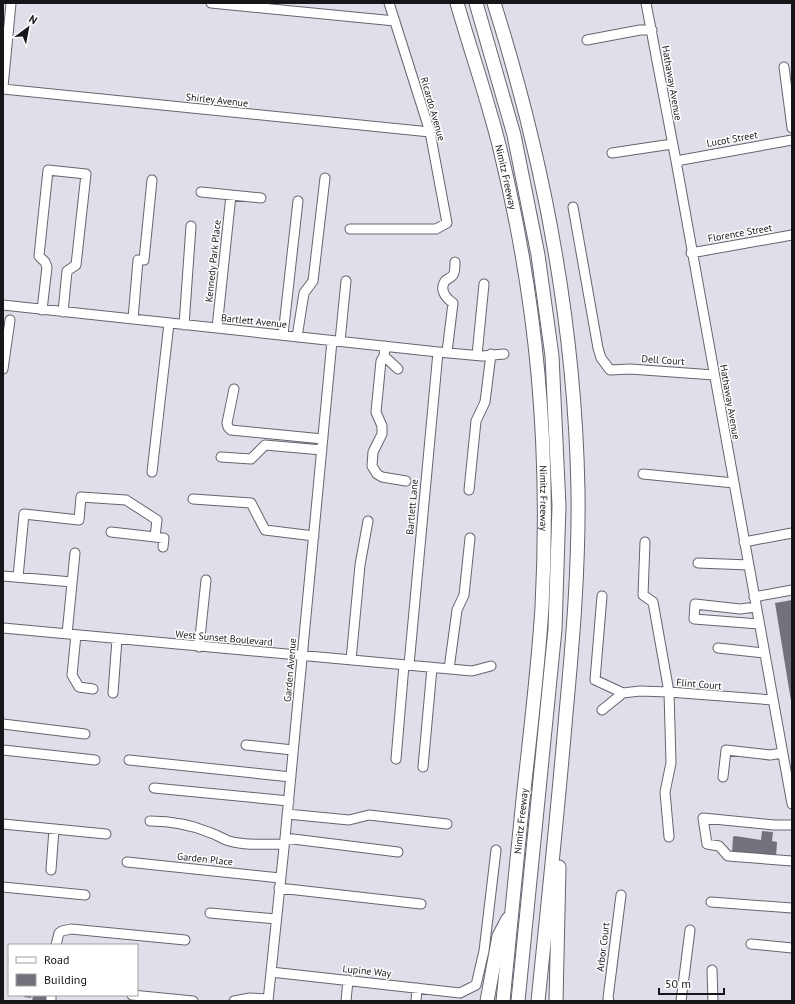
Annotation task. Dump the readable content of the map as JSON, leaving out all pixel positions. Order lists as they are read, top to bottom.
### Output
{
  "streets": {
    "highway": ["Nimitz Freeway"],
    "street": [
      "Hathaway Avenue",
      "Shirley Avenue",
      "Ricardo Avenue",
      "Lucot Street",
      "Florence Street",
      "Kennedy Park Place",
      "Bartlett Avenue",
      "Dell Court",
      "Bartlett Lane",
      "West Sunset Boulevard",
      "Garden Avenue",
      "Flint Court",
      "Garden Place",
      "Arbor Court",
      "Lupine Way"
    ]
  },
  "crossings": [
    ["Hathaway Avenue", "Lucot Street"],
    ["Hathaway Avenue", "Florence Street"],
    ["Hathaway Avenue", "Dell Court"],
    ["Hathaway Avenue", "Flint Court"],
    ["Shirley Avenue", "Ricardo Avenue"],
    ["Kennedy Park Place", "Bartlett Avenue"],
    ["Bartlett Avenue", "Bartlett Lane"],
    ["Bartlett Avenue", "Garden Avenue"],
    ["Bartlett Lane", "West Sunset Boulevard"],
    ["West Sunset Boulevard", "Garden Avenue"],
    ["Garden Avenue", "Garden Place"],
    ["Garden Avenue", "Lupine Way"]
  ],
  "legend": ["Road", "Building"],
  "scale_bar": "50 m",
  "north": "top right"
}
